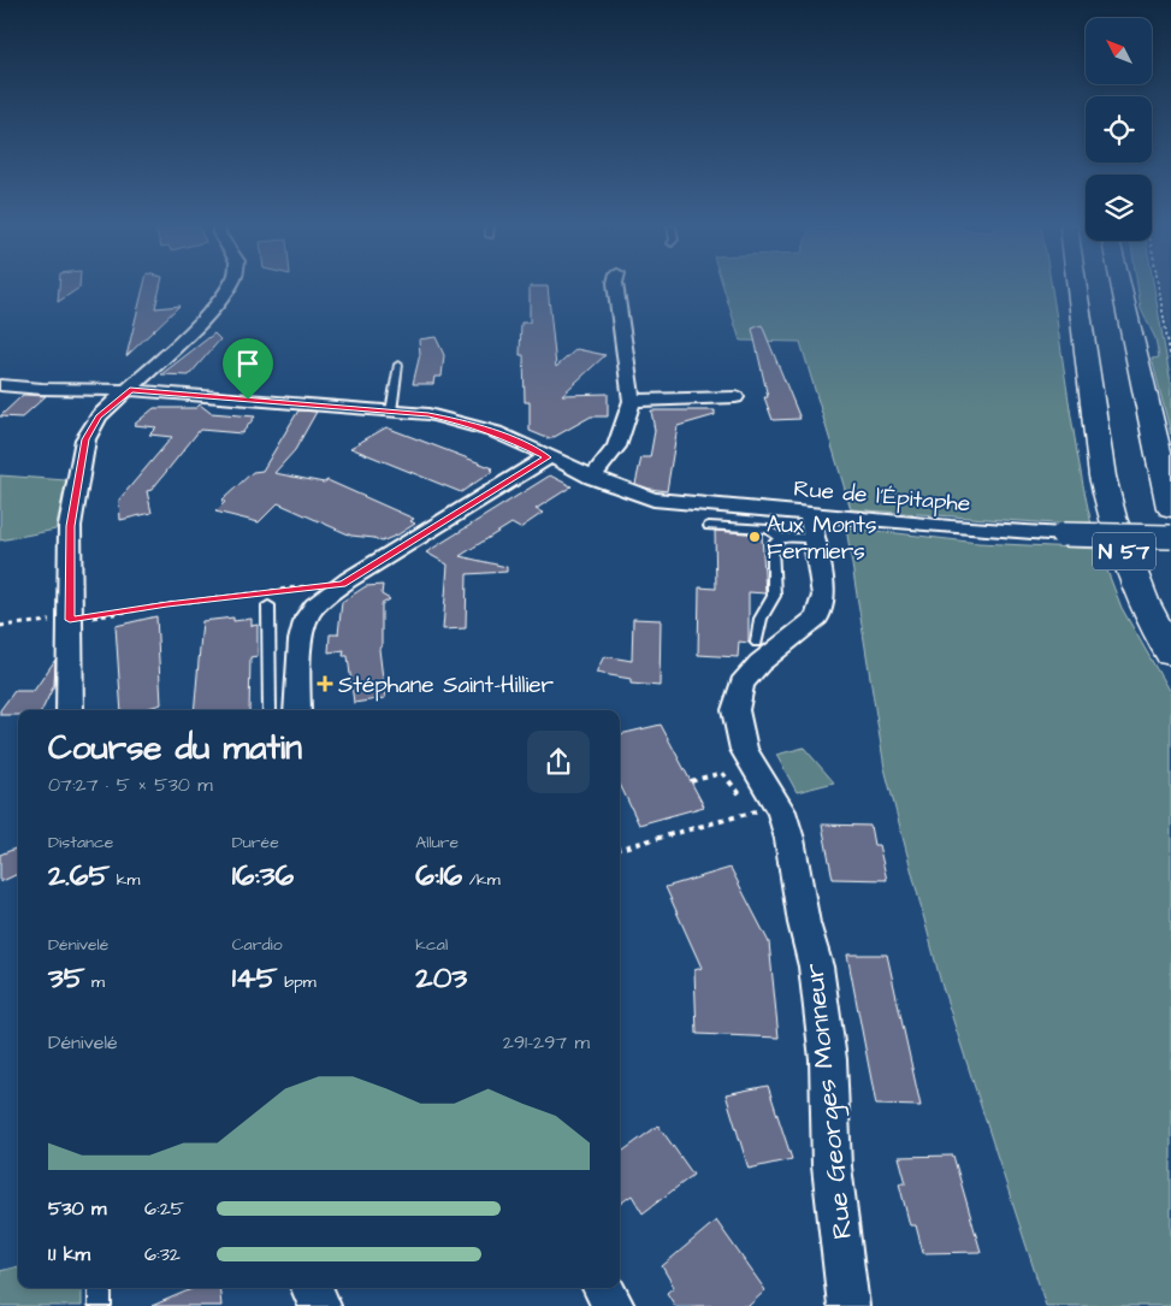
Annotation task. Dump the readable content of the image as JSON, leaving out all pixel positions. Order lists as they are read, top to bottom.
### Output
{
  "streets": {
    "highway": ["N 57"],
    "street": ["Rue de l'Épitaphe", "Rue Georges Monneur"]
  },
  "crossings": [
    ["Rue de l'Épitaphe", "Rue Georges Monneur"]
  ],
  "places": {
    "other": ["Aux Monts Fermiers"],
    "health": ["Stéphane Saint-Hillier"]
  },
  "north": "top left",
  "page": {
    "heading": ["Course du matin", "07:27 · 5 × 530 m"],
    "stats": [
      ["Distance", "2.65 km"],
      ["Durée", "16:36"],
      ["Allure", "6:16 /km"],
      ["Dénivelé", "35 m"],
      ["Cardio", "145 bpm"],
      ["kcal", "203"]
    ],
    "chart": ["Dénivelé", "291–297 m"],
    "list": [
      {
        "name": "530 m",
        "note": "6:25"
      },
      {
        "name": "1.1 km",
        "note": "6:32"
      }
    ]
  }
}
